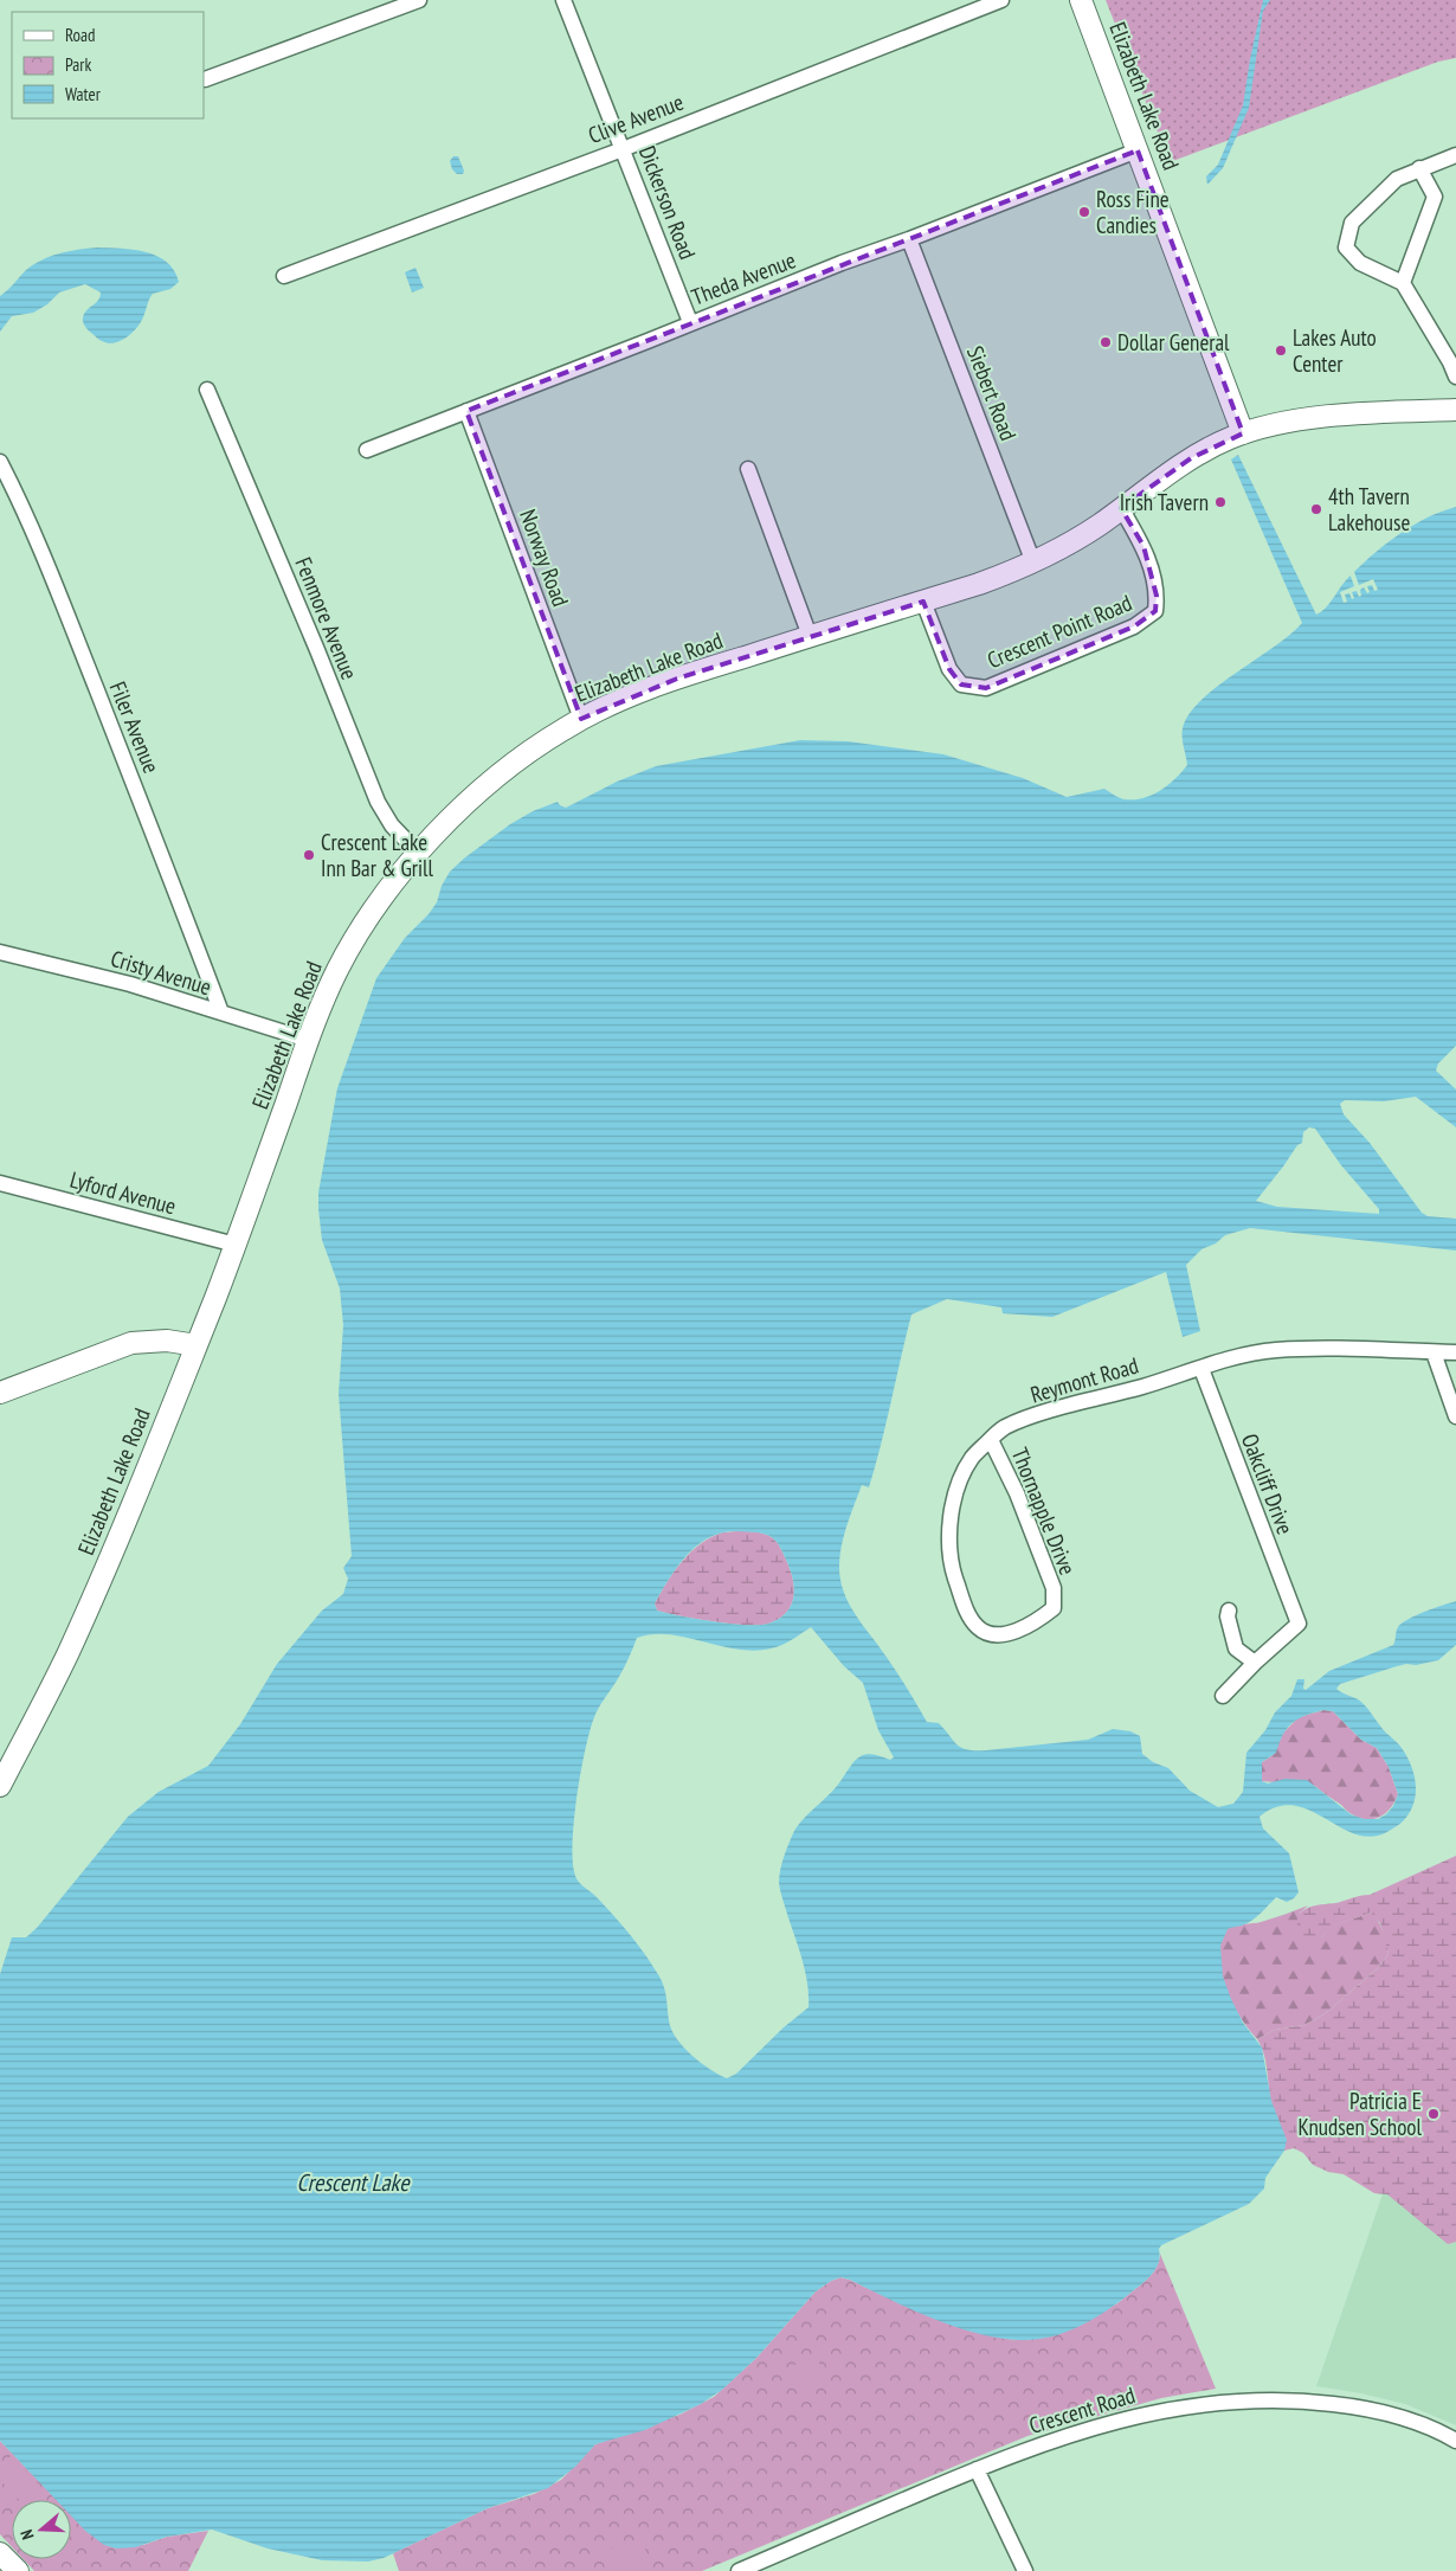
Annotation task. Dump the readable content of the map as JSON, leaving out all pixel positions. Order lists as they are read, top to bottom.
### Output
{
  "streets": {
    "street": [
      "Elizabeth Lake Road",
      "Clive Avenue",
      "Dickerson Road",
      "Theda Avenue",
      "Siebert Road",
      "Norway Road",
      "Fenmore Avenue",
      "Crescent Point Road",
      "Filer Avenue",
      "Cristy Avenue",
      "Lyford Avenue",
      "Reymont Road",
      "Oakcliff Drive",
      "Thornapple Drive",
      "Crescent Road"
    ]
  },
  "crossings": [
    ["Elizabeth Lake Road", "Theda Avenue"],
    ["Elizabeth Lake Road", "Siebert Road"],
    ["Elizabeth Lake Road", "Norway Road"],
    ["Elizabeth Lake Road", "Fenmore Avenue"],
    ["Elizabeth Lake Road", "Crescent Point Road"],
    ["Elizabeth Lake Road", "Cristy Avenue"],
    ["Elizabeth Lake Road", "Lyford Avenue"],
    ["Clive Avenue", "Dickerson Road"],
    ["Dickerson Road", "Theda Avenue"],
    ["Theda Avenue", "Siebert Road"],
    ["Theda Avenue", "Norway Road"],
    ["Filer Avenue", "Cristy Avenue"],
    ["Reymont Road", "Oakcliff Drive"],
    ["Reymont Road", "Thornapple Drive"]
  ],
  "water": ["Crescent Lake"],
  "places": [
    "Ross Fine Candies",
    "Dollar General",
    "Lakes Auto Center",
    "Irish Tavern",
    "4th Tavern Lakehouse",
    "Crescent Lake Inn Bar & Grill",
    "Patricia E Knudsen School"
  ],
  "legend": ["Road", "Park", "Water"],
  "north": "left"
}
